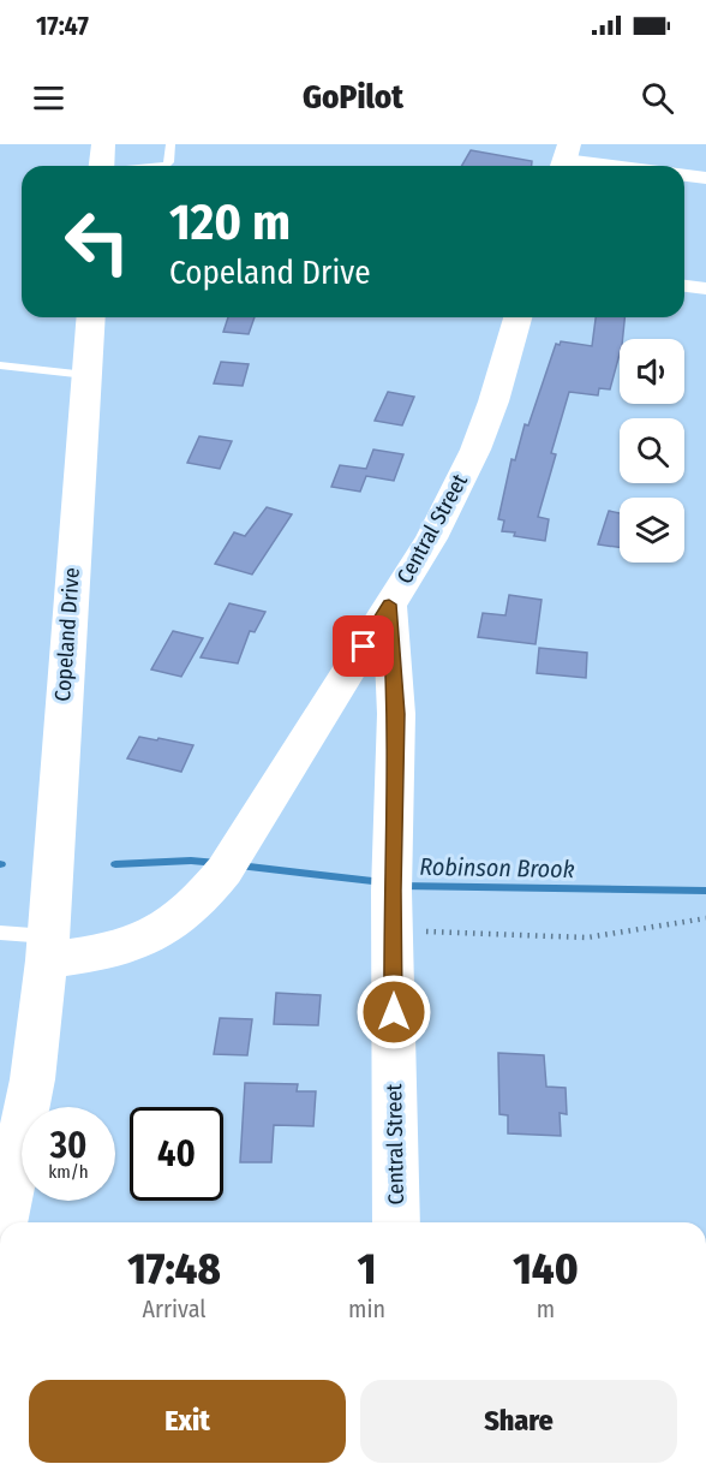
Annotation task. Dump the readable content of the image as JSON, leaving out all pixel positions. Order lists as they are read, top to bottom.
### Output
{
  "streets": {
    "street": ["Central Street", "Copeland Drive"]
  },
  "water": ["Robinson Brook"],
  "page": {
    "status": "17:47",
    "header": "GoPilot",
    "turn": ["120 m", "Copeland Drive"],
    "speed": "30 km/h",
    "limit": "40",
    "eta": [
      "17:48",
      "Arrival",
      "1",
      "min",
      "140",
      "m"
    ],
    "buttons": ["Exit", "Share"]
  }
}
